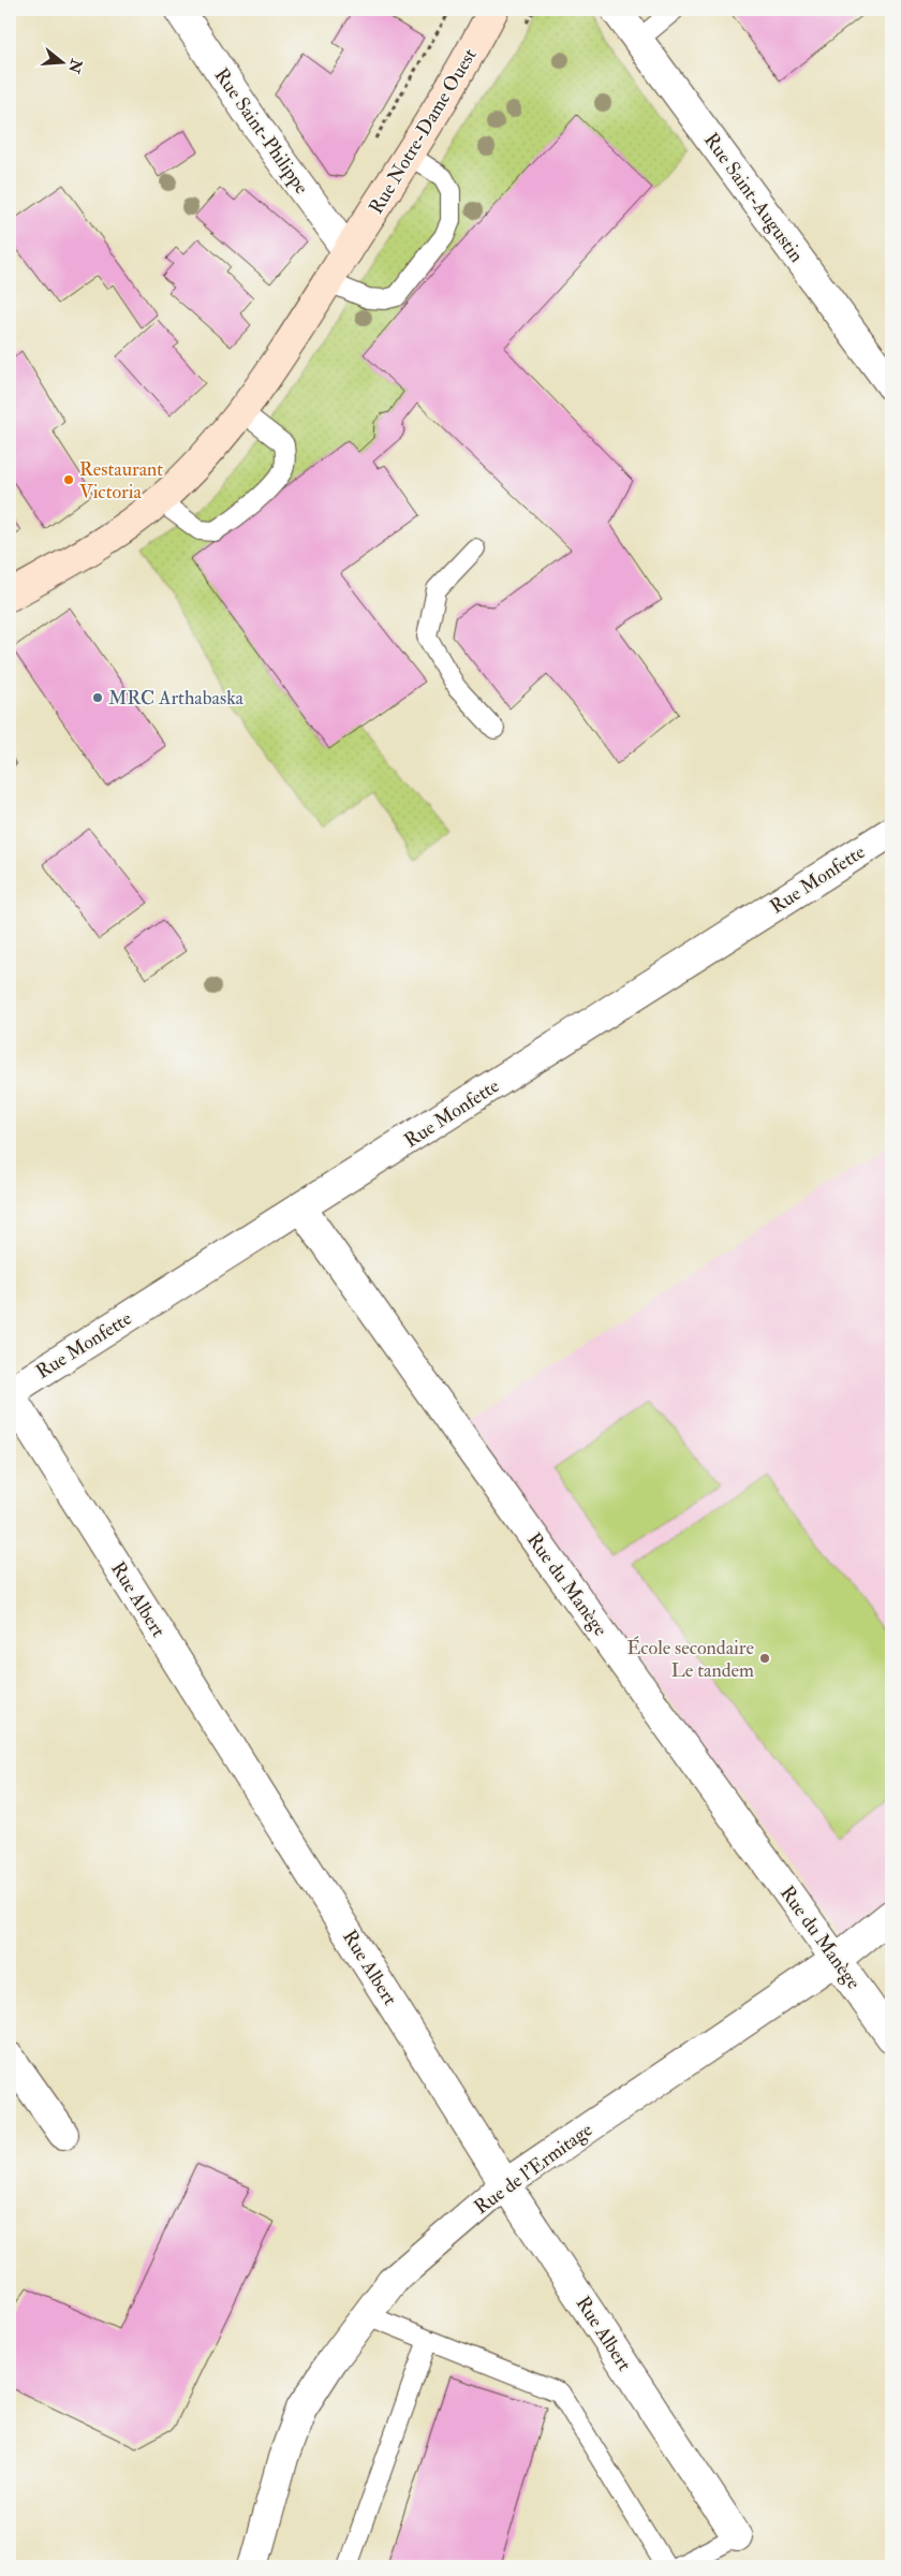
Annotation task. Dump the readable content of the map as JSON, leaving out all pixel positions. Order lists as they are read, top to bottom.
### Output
{
  "streets": {
    "street": [
      "Rue Saint-Philippe",
      "Rue Notre-Dame Ouest",
      "Rue Saint-Augustin",
      "Rue Monfette",
      "Rue du Manège",
      "Rue Albert",
      "Rue de l'Ermitage"
    ]
  },
  "crossings": [
    ["Rue Saint-Philippe", "Rue Notre-Dame Ouest"],
    ["Rue Monfette", "Rue du Manège"],
    ["Rue Monfette", "Rue Albert"],
    ["Rue du Manège", "Rue de l'Ermitage"],
    ["Rue Albert", "Rue de l'Ermitage"]
  ],
  "places": ["Restaurant Victoria", "MRC Arthabaska", "École secondaire Le tandem"],
  "north": "right"
}
